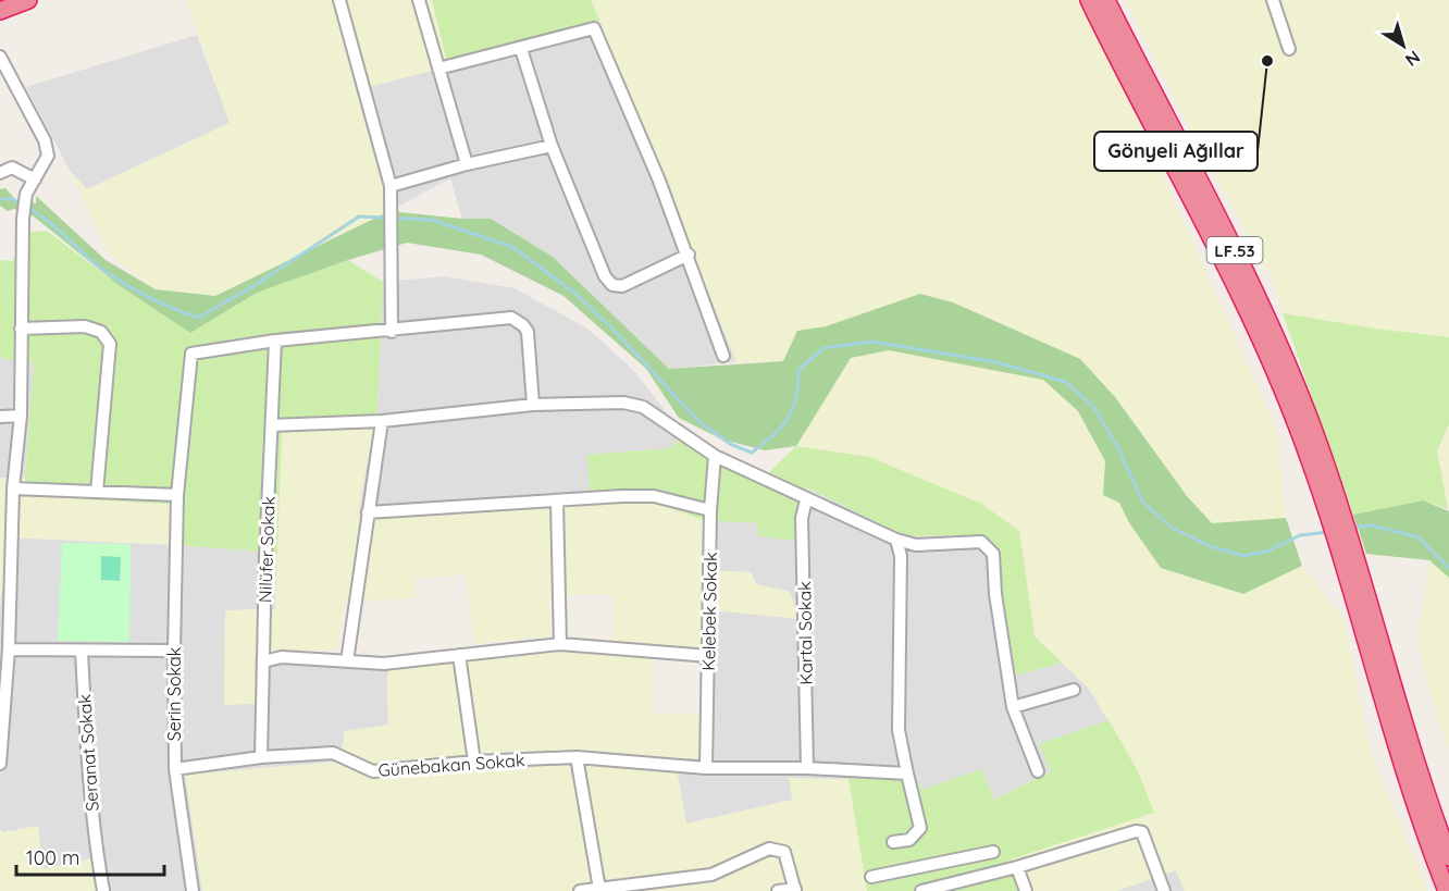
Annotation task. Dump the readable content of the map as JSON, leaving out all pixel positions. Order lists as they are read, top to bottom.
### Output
{
  "streets": {
    "highway": ["LF.53"],
    "street": [
      "Nilüfer Sokak",
      "Kelebek Sokak",
      "Kartal Sokak",
      "Serin Sokak",
      "Seranat Sokak",
      "Günebakan Sokak"
    ]
  },
  "crossings": [
    ["Nilüfer Sokak", "Serin Sokak"],
    ["Nilüfer Sokak", "Günebakan Sokak"],
    ["Kelebek Sokak", "Günebakan Sokak"],
    ["Kartal Sokak", "Günebakan Sokak"],
    ["Serin Sokak", "Günebakan Sokak"]
  ],
  "places": ["Gönyeli Ağıllar"],
  "scale_bar": "100 m",
  "north": "bottom right"
}
